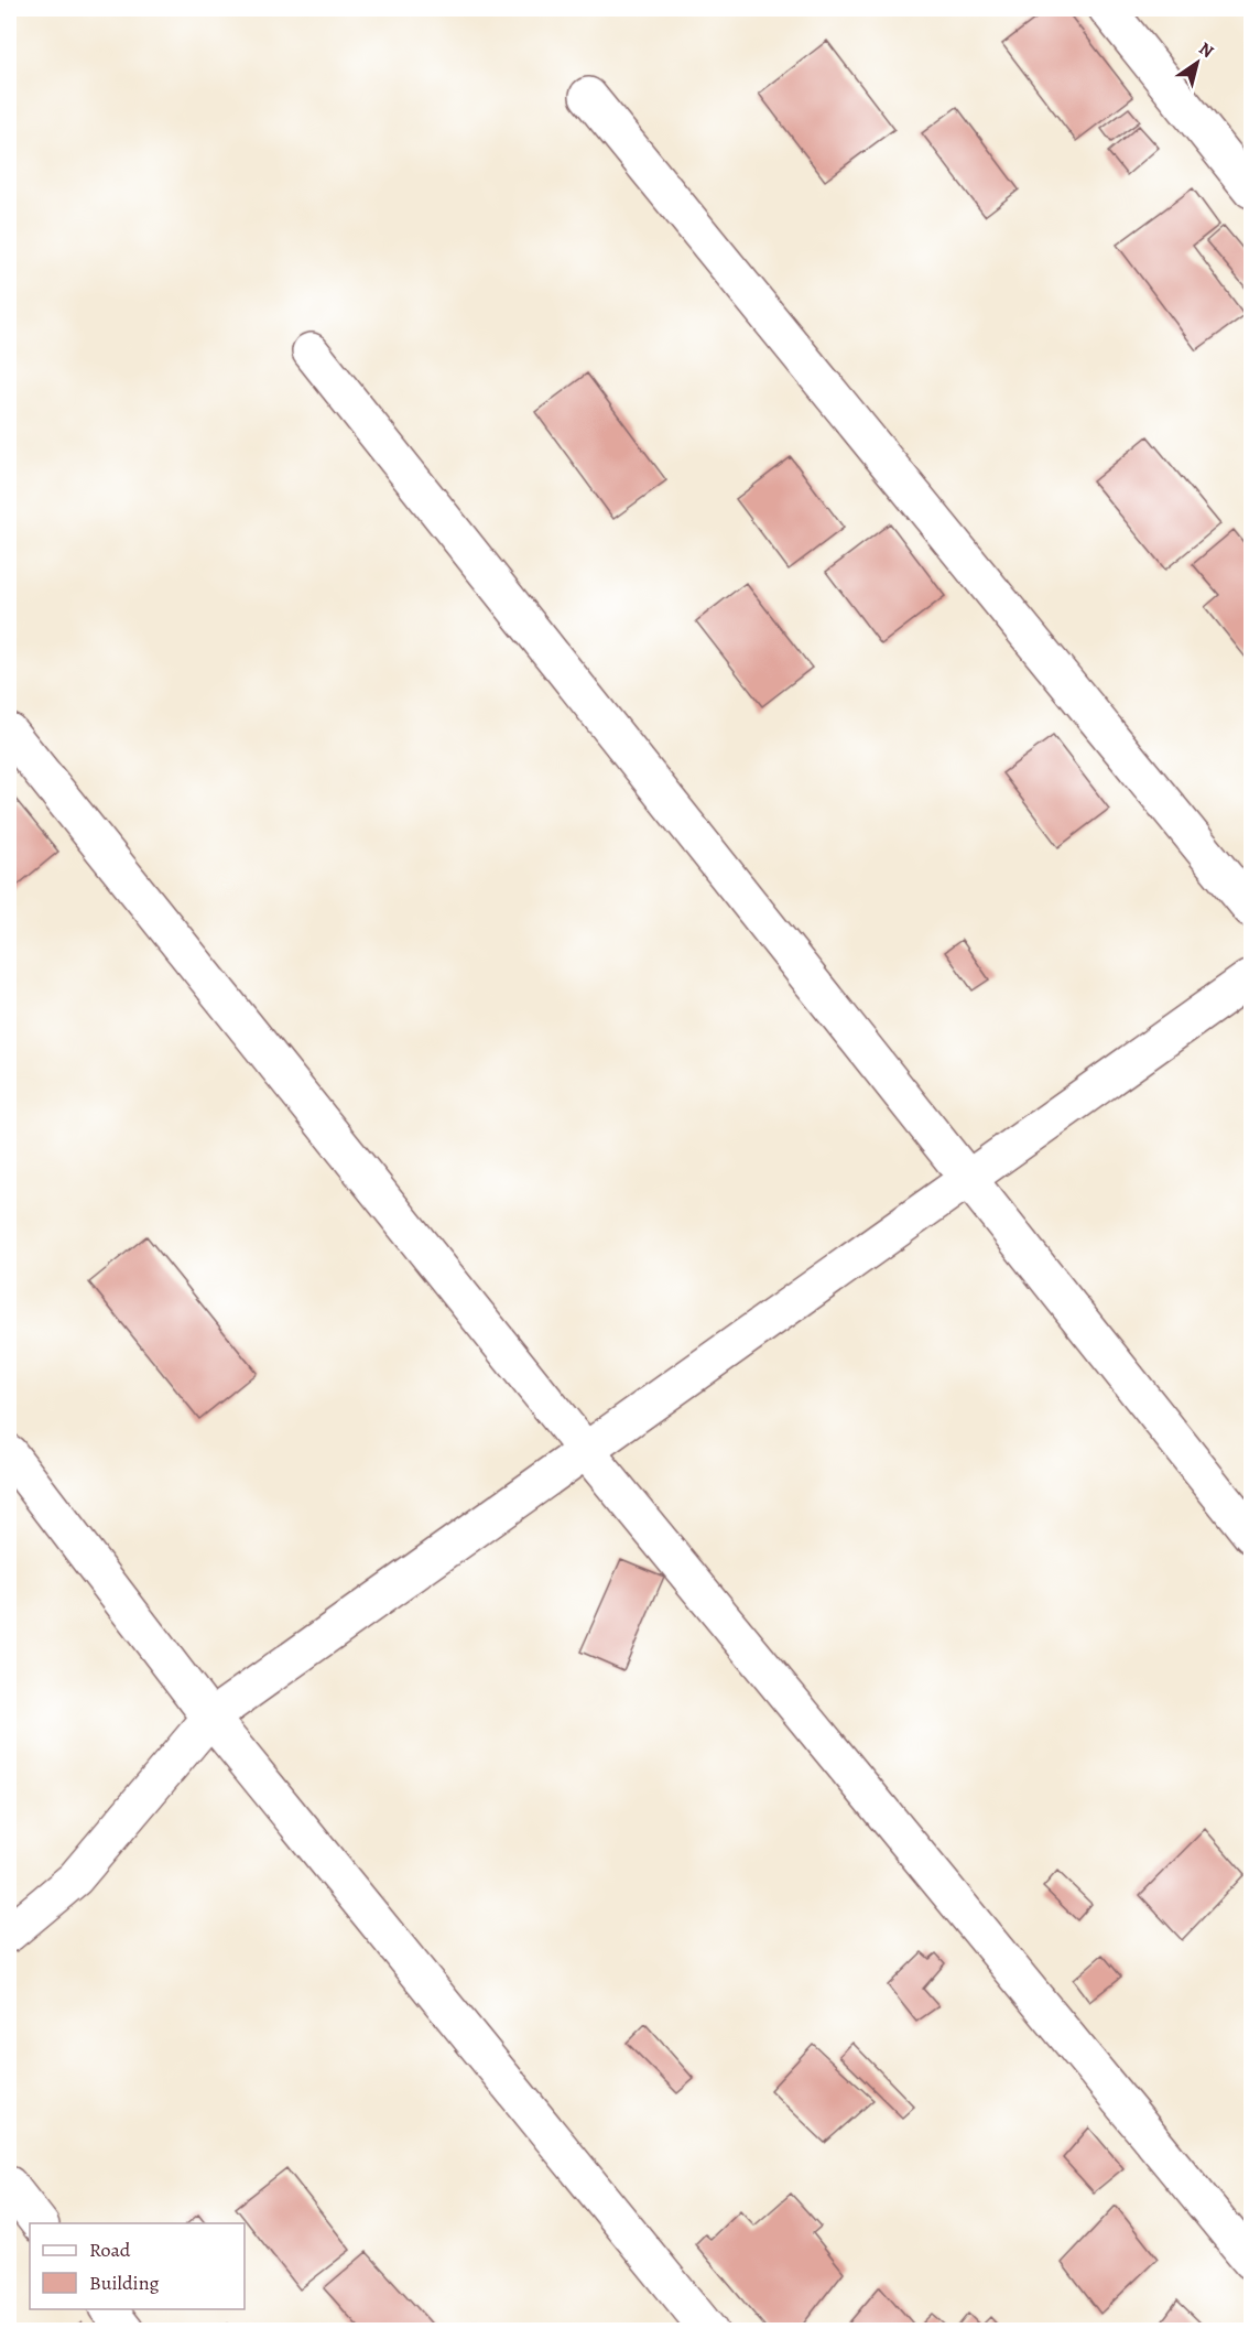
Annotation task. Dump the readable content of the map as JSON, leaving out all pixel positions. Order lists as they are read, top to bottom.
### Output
{
  "legend": ["Road", "Building"],
  "north": "top right"
}
